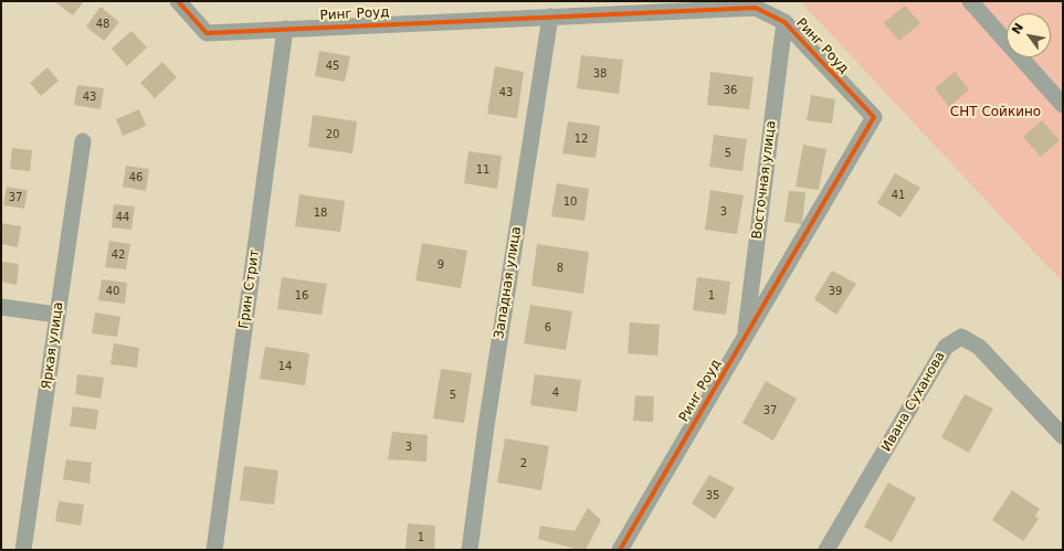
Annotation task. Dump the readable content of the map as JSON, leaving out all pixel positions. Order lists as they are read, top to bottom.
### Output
{
  "streets": {
    "street": [
      "Ринг Роуд",
      "Восточная улица",
      "Западная улица",
      "Грин Стрит",
      "Яркая улица",
      "Ивана Суханова"
    ]
  },
  "crossings": [
    ["Ринг Роуд", "Восточная улица"],
    ["Ринг Роуд", "Западная улица"],
    ["Ринг Роуд", "Грин Стрит"]
  ],
  "parks": ["СНТ Сойкино"],
  "house_numbers": [
    "48",
    "45",
    "38",
    "36",
    "43",
    "43",
    "20",
    "12",
    "5",
    "11",
    "46",
    "41",
    "37",
    "10",
    "3",
    "18",
    "44",
    "42",
    "9",
    "8",
    "40",
    "39",
    "16",
    "1",
    "6",
    "14",
    "4",
    "5",
    "37",
    "3",
    "2",
    "35",
    "1"
  ],
  "north": "top left"
}
